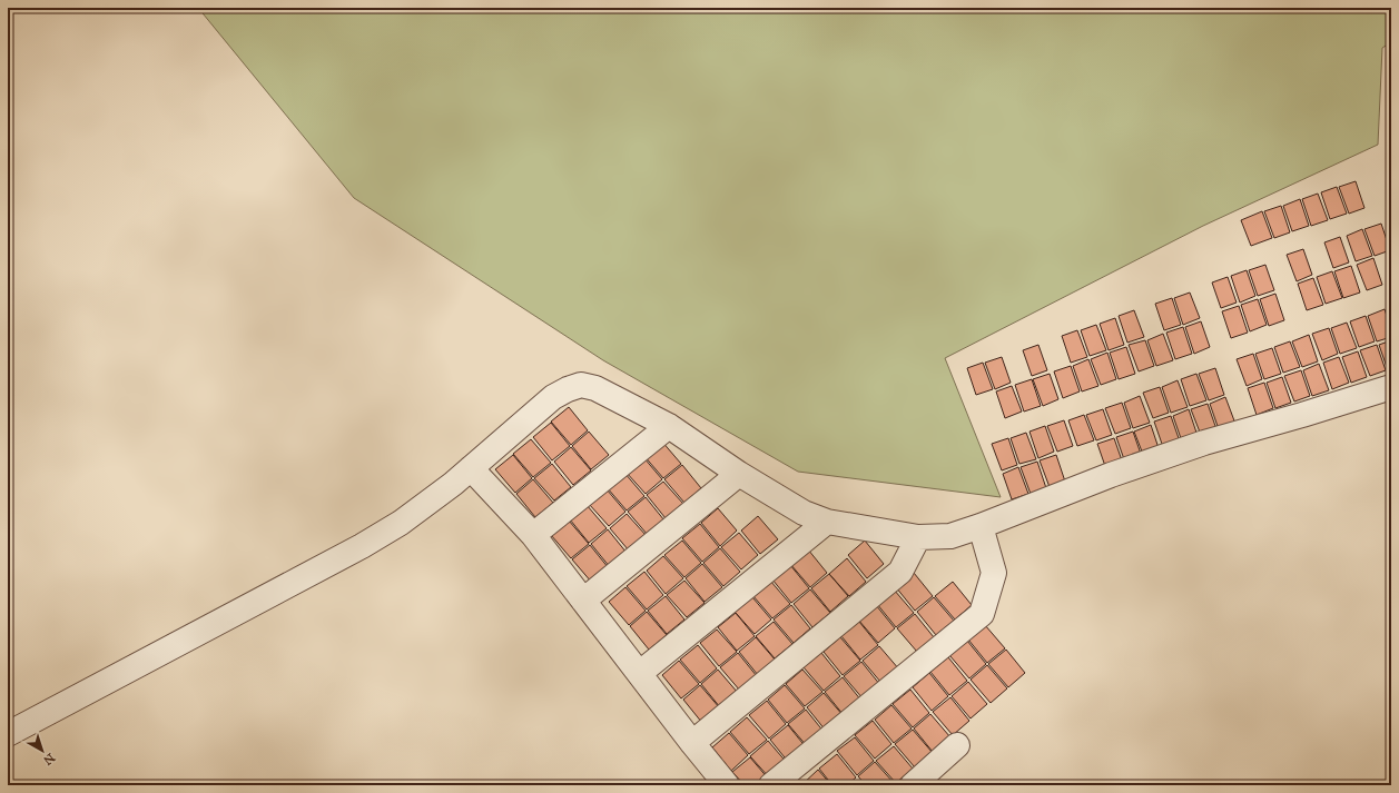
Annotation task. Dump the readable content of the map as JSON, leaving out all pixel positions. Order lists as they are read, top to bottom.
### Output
{
  "north": "bottom right"
}
